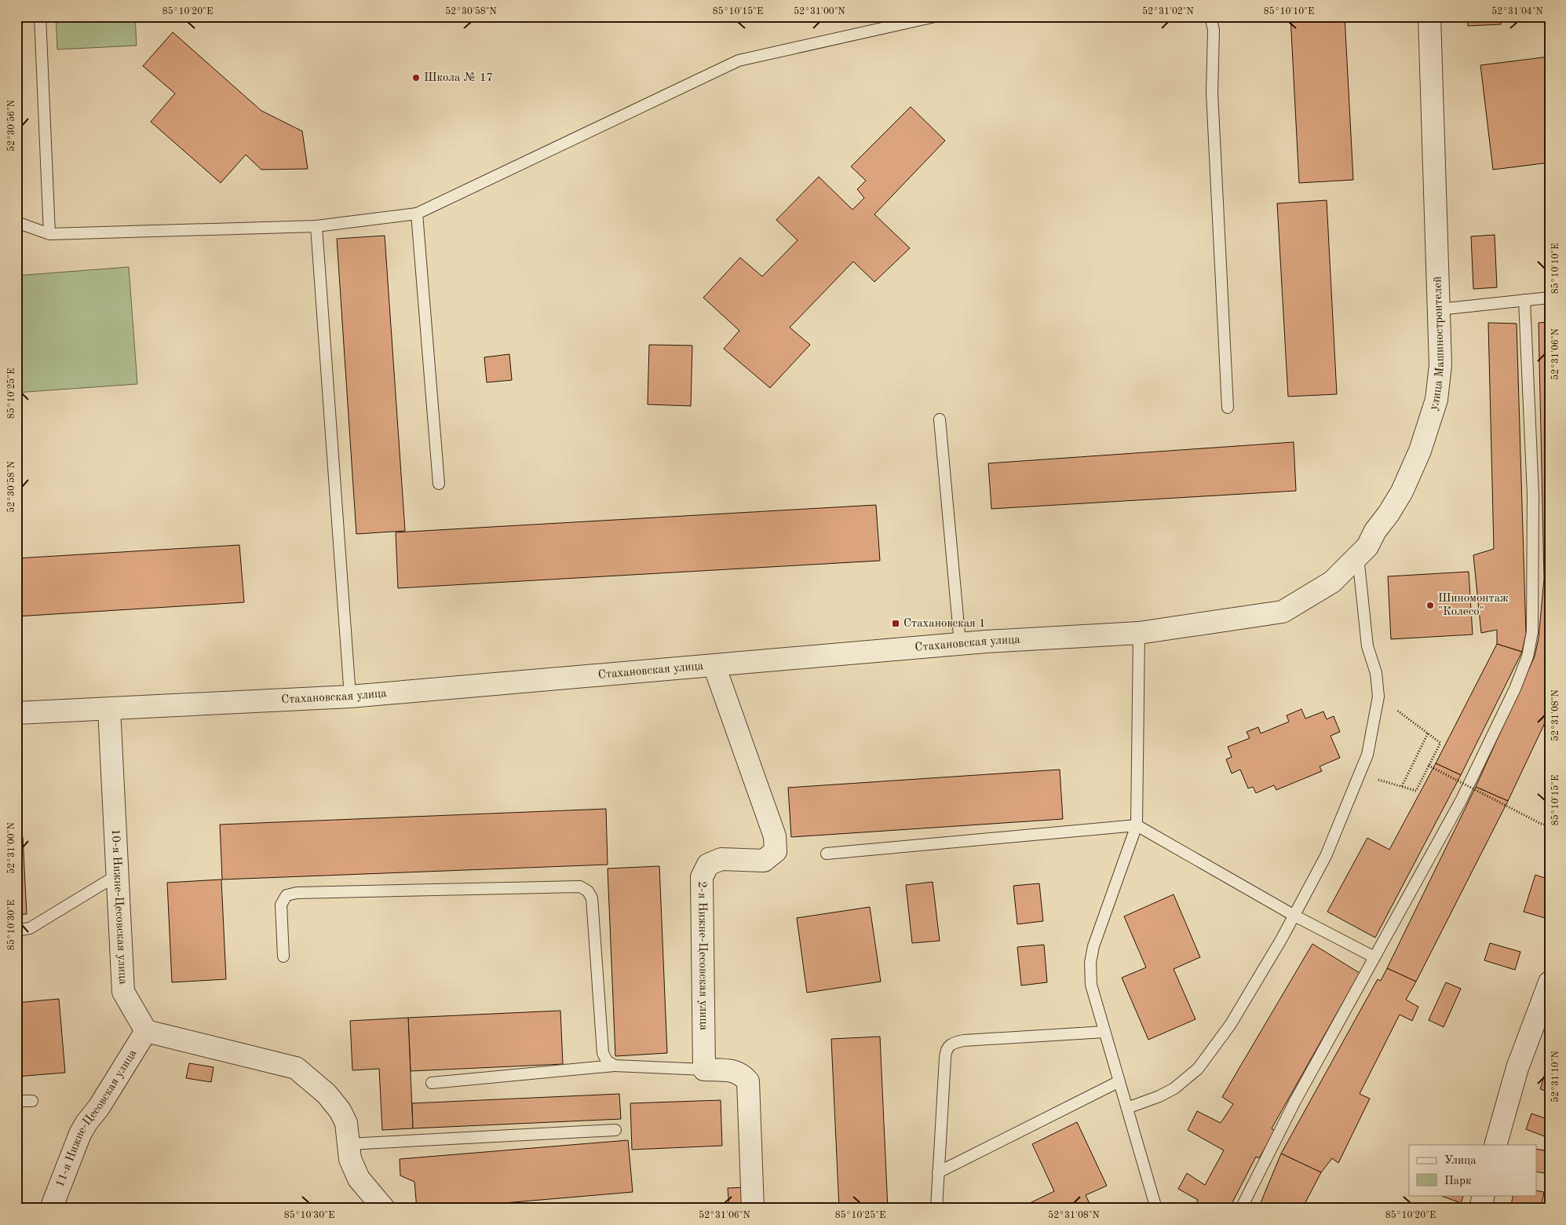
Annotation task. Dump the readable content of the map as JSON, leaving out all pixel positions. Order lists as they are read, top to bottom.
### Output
{
  "streets": {
    "street": [
      "улица Машиностроителей",
      "Стахановская улица",
      "10-я Нижне-Цесовская улица",
      "2-я Нижне-Цесовская улица",
      "11-я Нижне-Цесовская улица"
    ]
  },
  "crossings": [
    ["улица Машиностроителей", "Стахановская улица"],
    ["Стахановская улица", "10-я Нижне-Цесовская улица"],
    ["Стахановская улица", "2-я Нижне-Цесовская улица"],
    ["10-я Нижне-Цесовская улица", "11-я Нижне-Цесовская улица"]
  ],
  "places": {
    "other": ["Школа № 17", "Шиномонтаж \"Колесо\""],
    "transit": ["Стахановская 1"]
  },
  "legend": ["Улица", "Парк"],
  "coordinates": [
    "85°10'20\"E",
    "52°30'58\"N",
    "85°10'15\"E",
    "52°31'00\"N",
    "52°31'02\"N",
    "85°10'10\"E",
    "52°31'04\"N",
    "52°30'56\"N",
    "52°31'06\"N",
    "85°10'25\"E",
    "52°31'08\"N",
    "85°10'30\"E",
    "52°31'10\"N"
  ]
}
